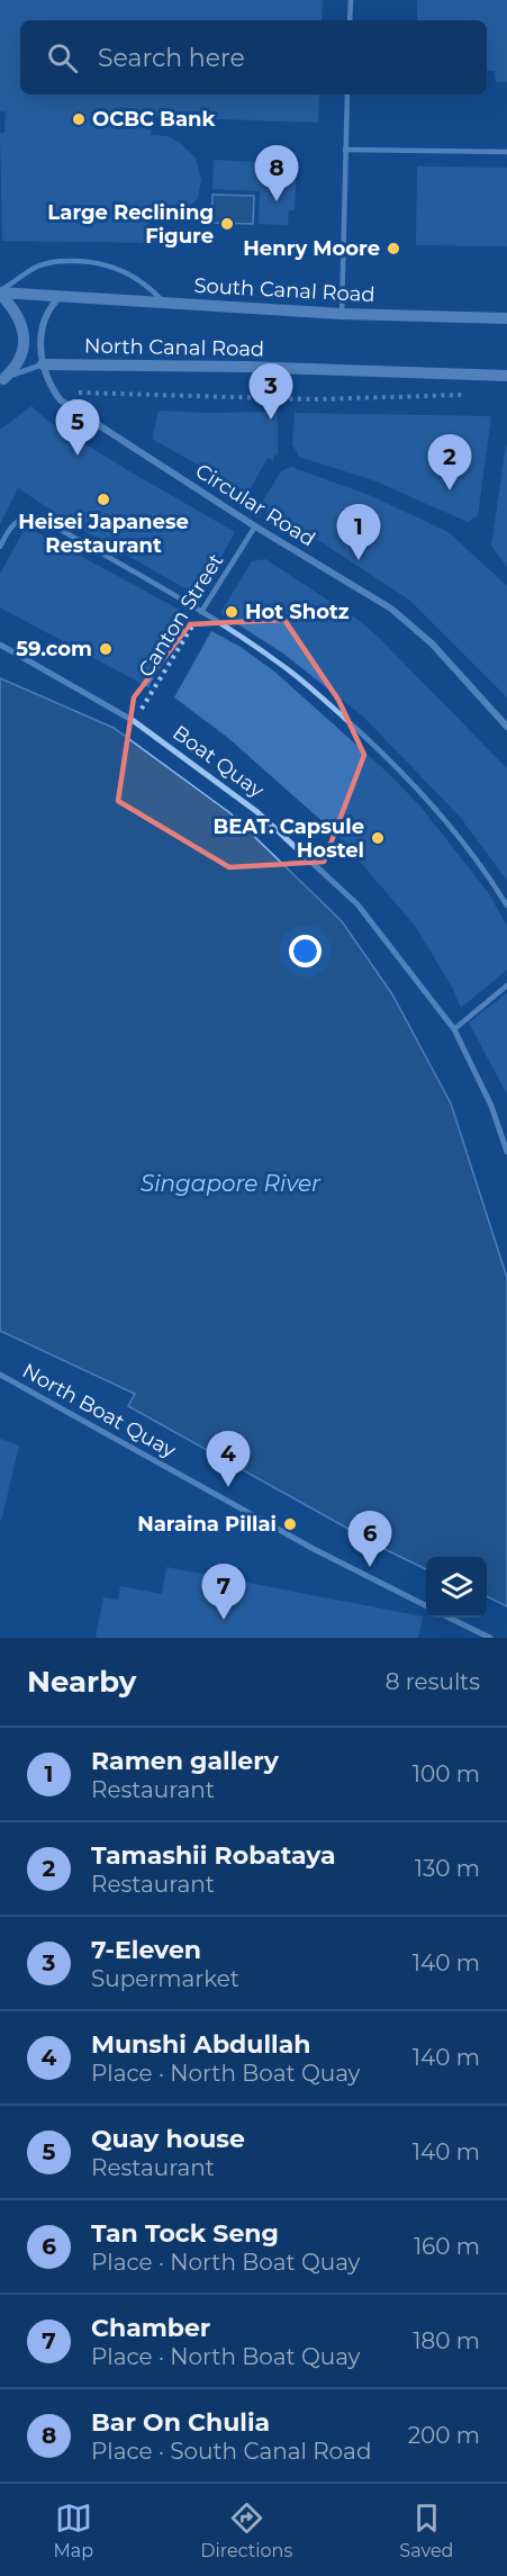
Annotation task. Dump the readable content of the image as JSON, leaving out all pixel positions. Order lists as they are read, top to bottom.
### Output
{
  "streets": {
    "street": [
      "South Canal Road",
      "North Canal Road",
      "Circular Road",
      "Boat Quay",
      "North Boat Quay"
    ],
    "lane": ["Canton Street"]
  },
  "crossings": [
    ["South Canal Road", "Circular Road"],
    ["North Canal Road", "Circular Road"],
    ["Circular Road", "Canton Street"],
    ["Canton Street", "Boat Quay"]
  ],
  "water": ["Singapore River"],
  "places": [
    "OCBC Bank",
    "Large Reclining Figure",
    "Henry Moore",
    "Heisei Japanese Restaurant",
    "Hot Shotz",
    "59.com",
    "BEAT. Capsule Hostel",
    "Naraina Pillai"
  ],
  "page": {
    "search": "Search here",
    "pins": [
      "8",
      "3",
      "5",
      "2",
      "1",
      "4",
      "6",
      "7"
    ],
    "heading": ["Nearby", "8 results"],
    "list": [
      {
        "mark": "1",
        "name": "Ramen gallery",
        "note": "Restaurant",
        "value": "100 m"
      },
      {
        "mark": "2",
        "name": "Tamashii Robataya",
        "note": "Restaurant",
        "value": "130 m"
      },
      {
        "mark": "3",
        "name": "7-Eleven",
        "note": "Supermarket",
        "value": "140 m"
      },
      {
        "mark": "4",
        "name": "Munshi Abdullah",
        "note": "Place · North Boat Quay",
        "value": "140 m"
      },
      {
        "mark": "5",
        "name": "Quay house",
        "note": "Restaurant",
        "value": "140 m"
      },
      {
        "mark": "6",
        "name": "Tan Tock Seng",
        "note": "Place · North Boat Quay",
        "value": "160 m"
      },
      {
        "mark": "7",
        "name": "Chamber",
        "note": "Place · North Boat Quay",
        "value": "180 m"
      },
      {
        "mark": "8",
        "name": "Bar On Chulia",
        "note": "Place · South Canal Road",
        "value": "200 m"
      }
    ],
    "nav": ["Map", "Directions", "Saved"]
  }
}
